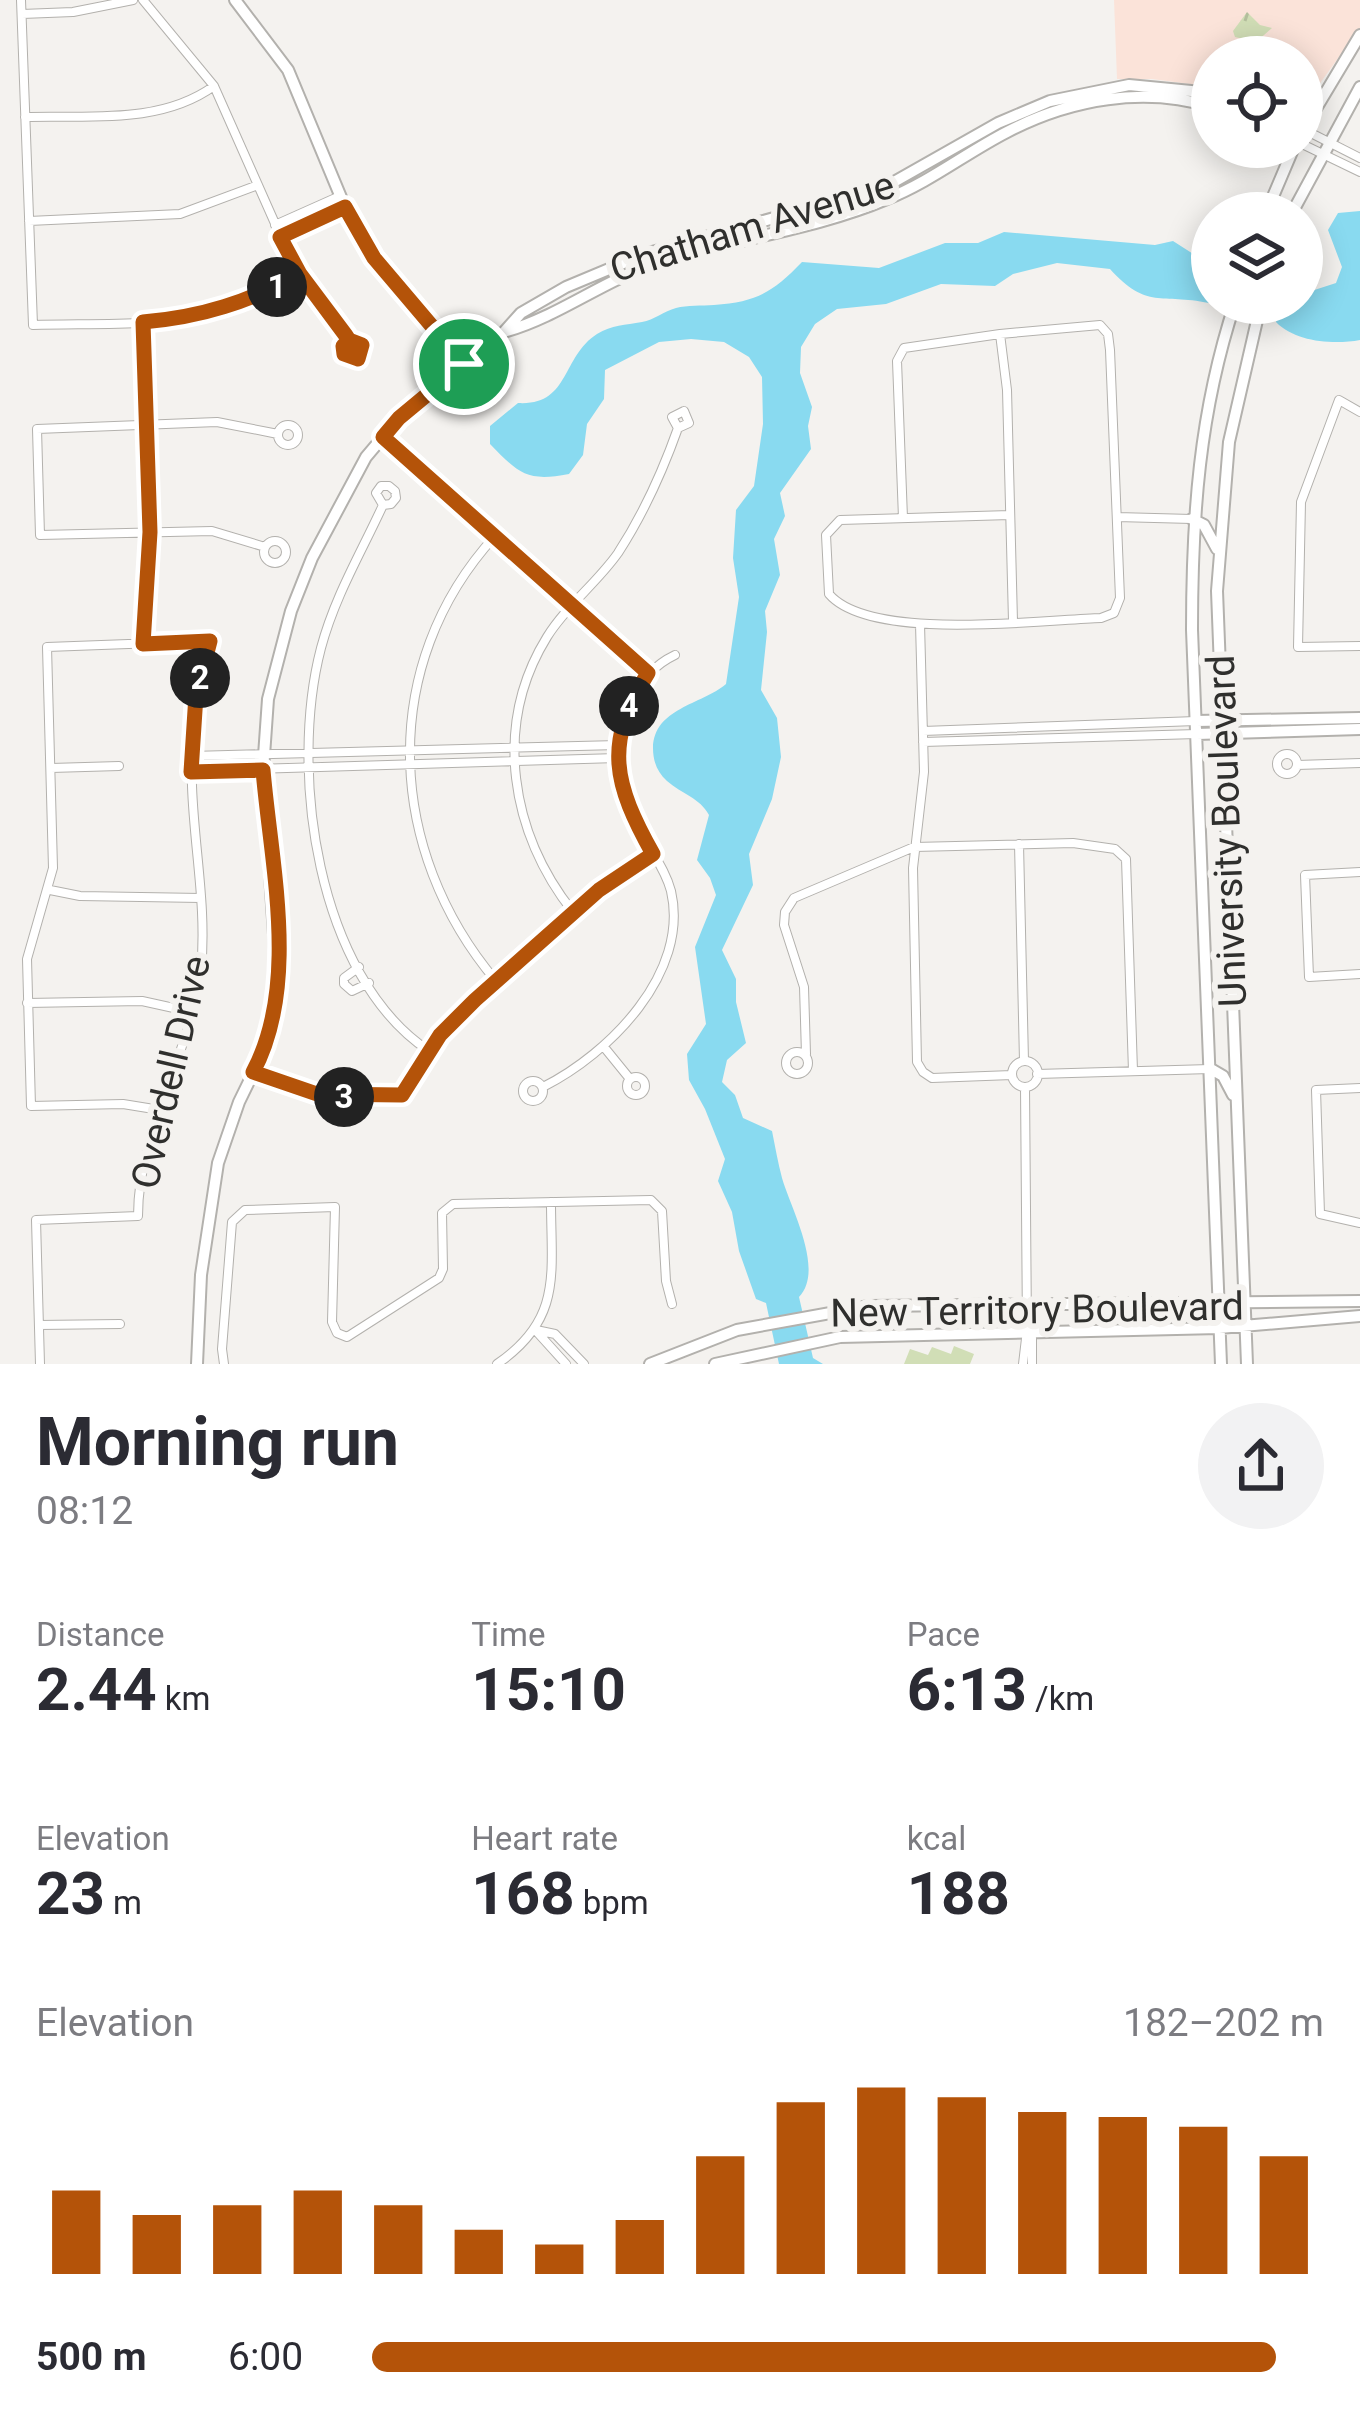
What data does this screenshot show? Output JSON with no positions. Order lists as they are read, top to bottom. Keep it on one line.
{"streets":{"main road":["Chatham Avenue","University Boulevard","New Territory Boulevard"],"street":["Overdell Drive"]},"crossings":[["University Boulevard","New Territory Boulevard"]],"page":{"pins":["1","2","4","3"],"heading":["Morning run","08:12"],"stats":[["Distance","2.44 km"],["Time","15:10"],["Pace","6:13 /km"],["Elevation","23 m"],["Heart rate","168 bpm"],["kcal","188"]],"chart":["Elevation","182–202 m"],"list":[{"name":"500 m","note":"6:00"}]}}
